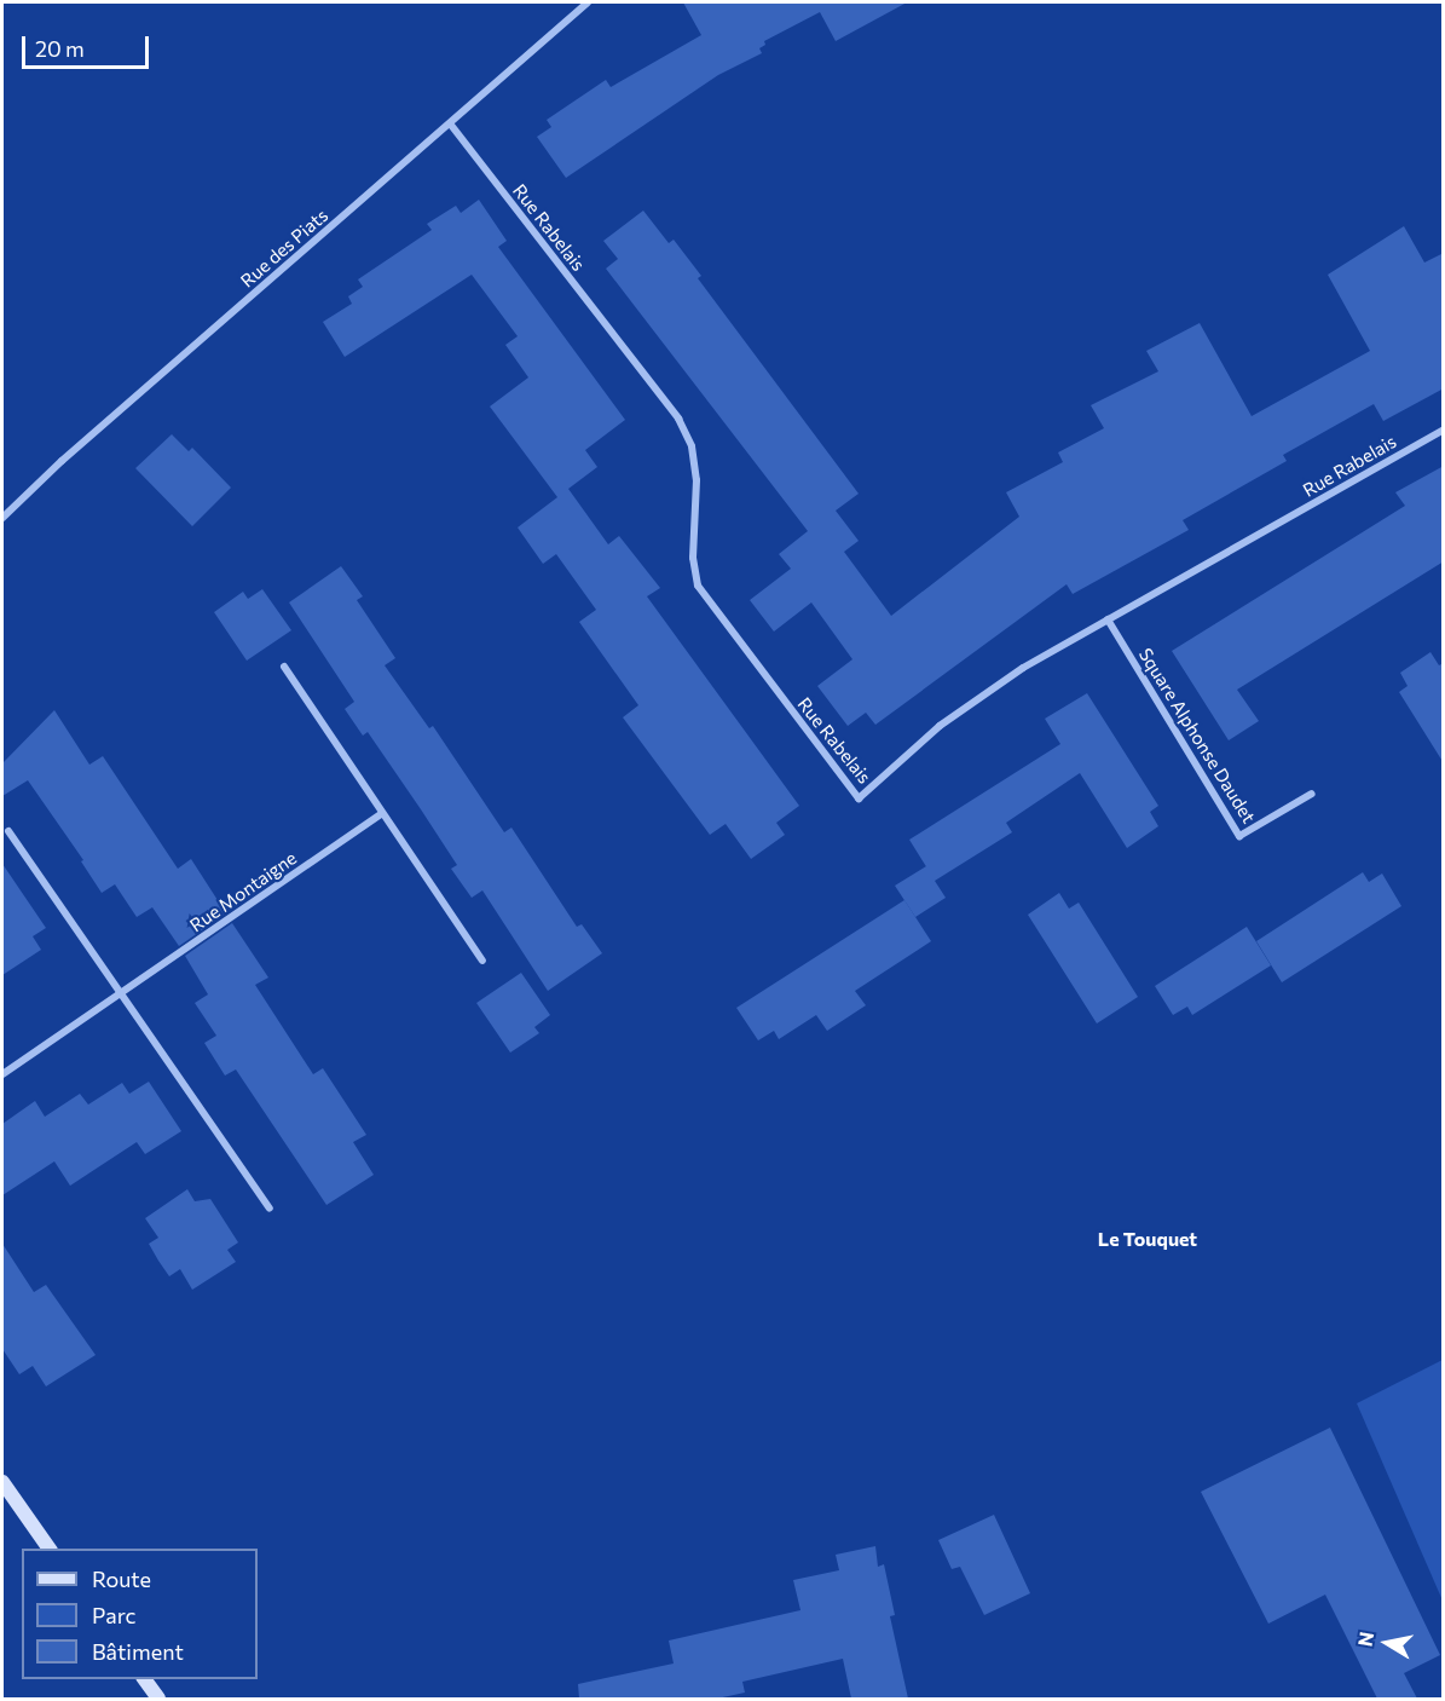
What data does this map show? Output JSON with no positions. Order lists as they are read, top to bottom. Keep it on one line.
{"streets":{"street":["Rue Rabelais","Rue des Piats","Square Alphonse Daudet","Rue Montaigne"]},"crossings":[["Rue Rabelais","Rue des Piats"],["Rue Rabelais","Square Alphonse Daudet"]],"districts":["Le Touquet"],"legend":["Route","Parc","Bâtiment"],"scale_bar":"20 m","north":"left"}
